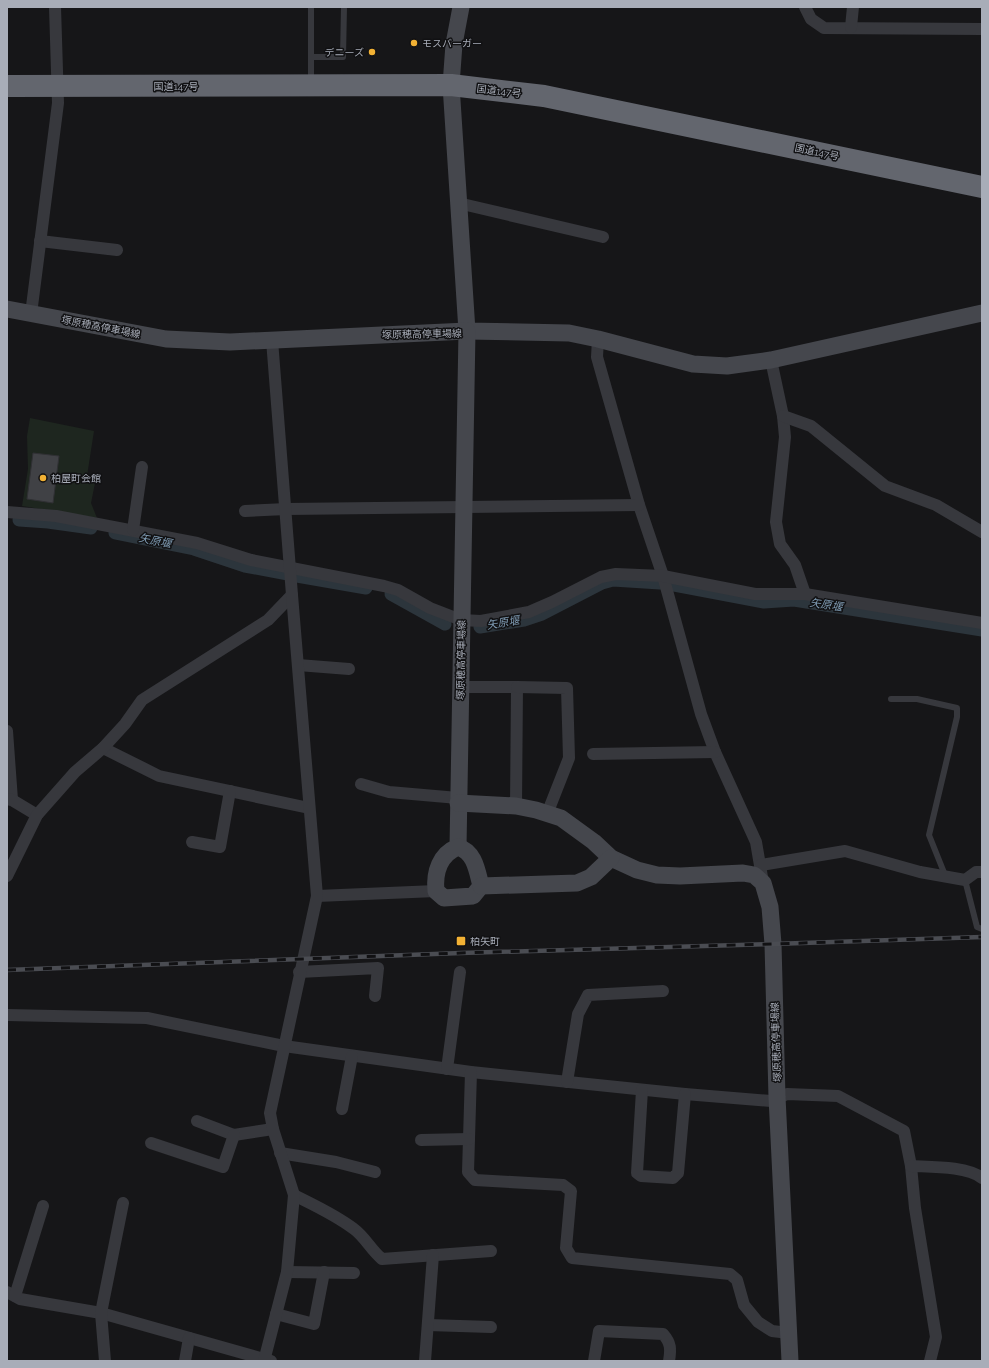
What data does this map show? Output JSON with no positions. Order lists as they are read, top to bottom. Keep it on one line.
{"streets":{"highway":["国道147号"],"main road":["塚原穂高停車場線"]},"water":["矢原堰"],"places":{"other":["モスバーガー","デニーズ","柏屋町会館"],"transit":["柏矢町"]}}
